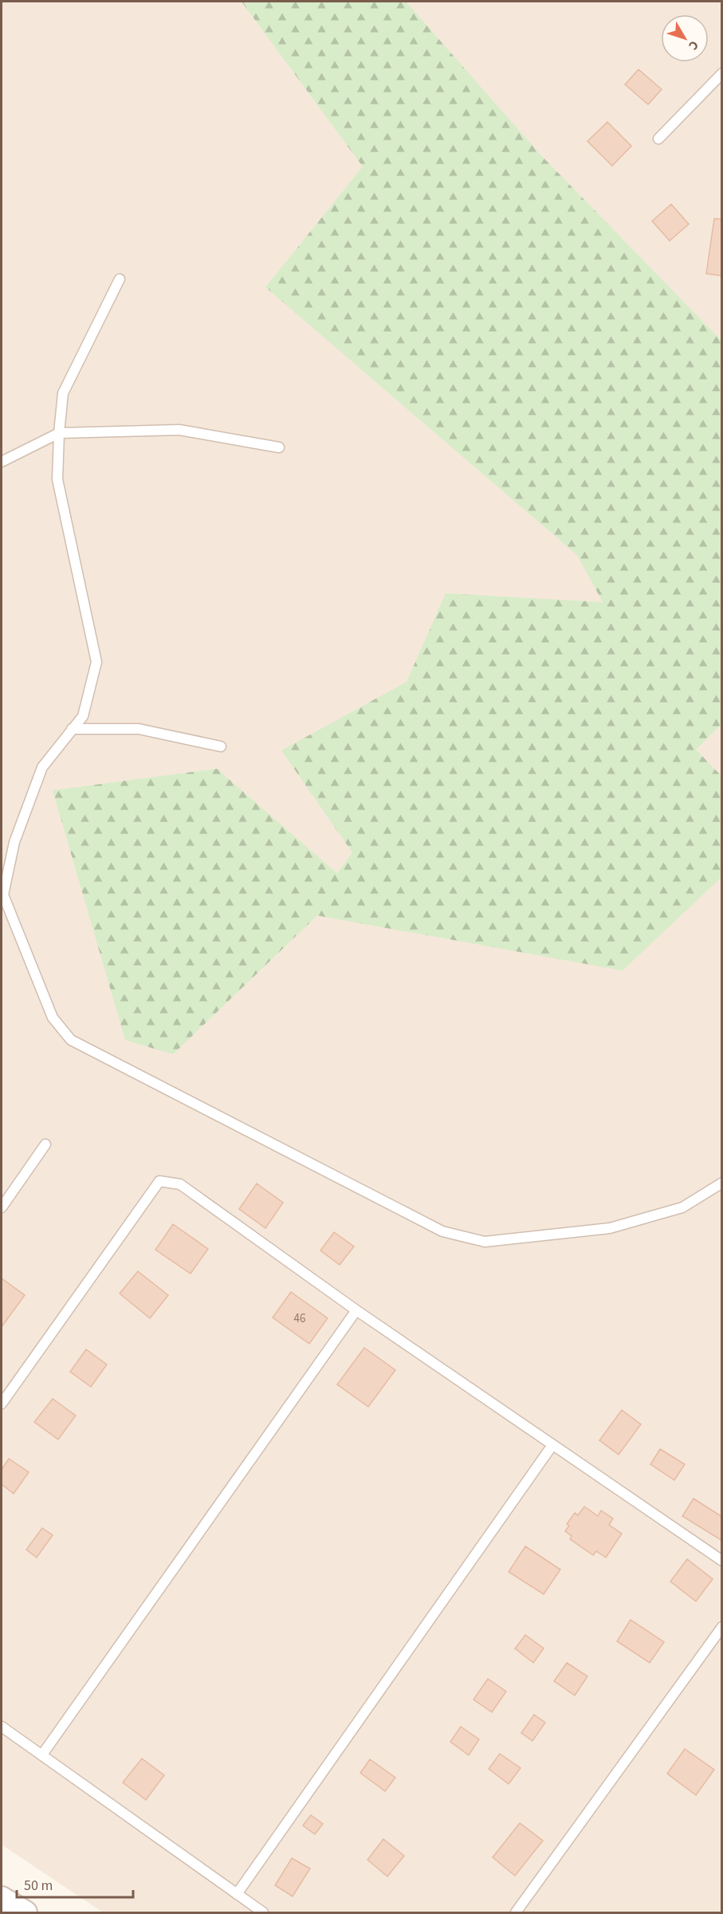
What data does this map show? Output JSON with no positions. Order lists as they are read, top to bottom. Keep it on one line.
{"house_numbers":["46"],"scale_bar":"50 m","north":"bottom right"}
